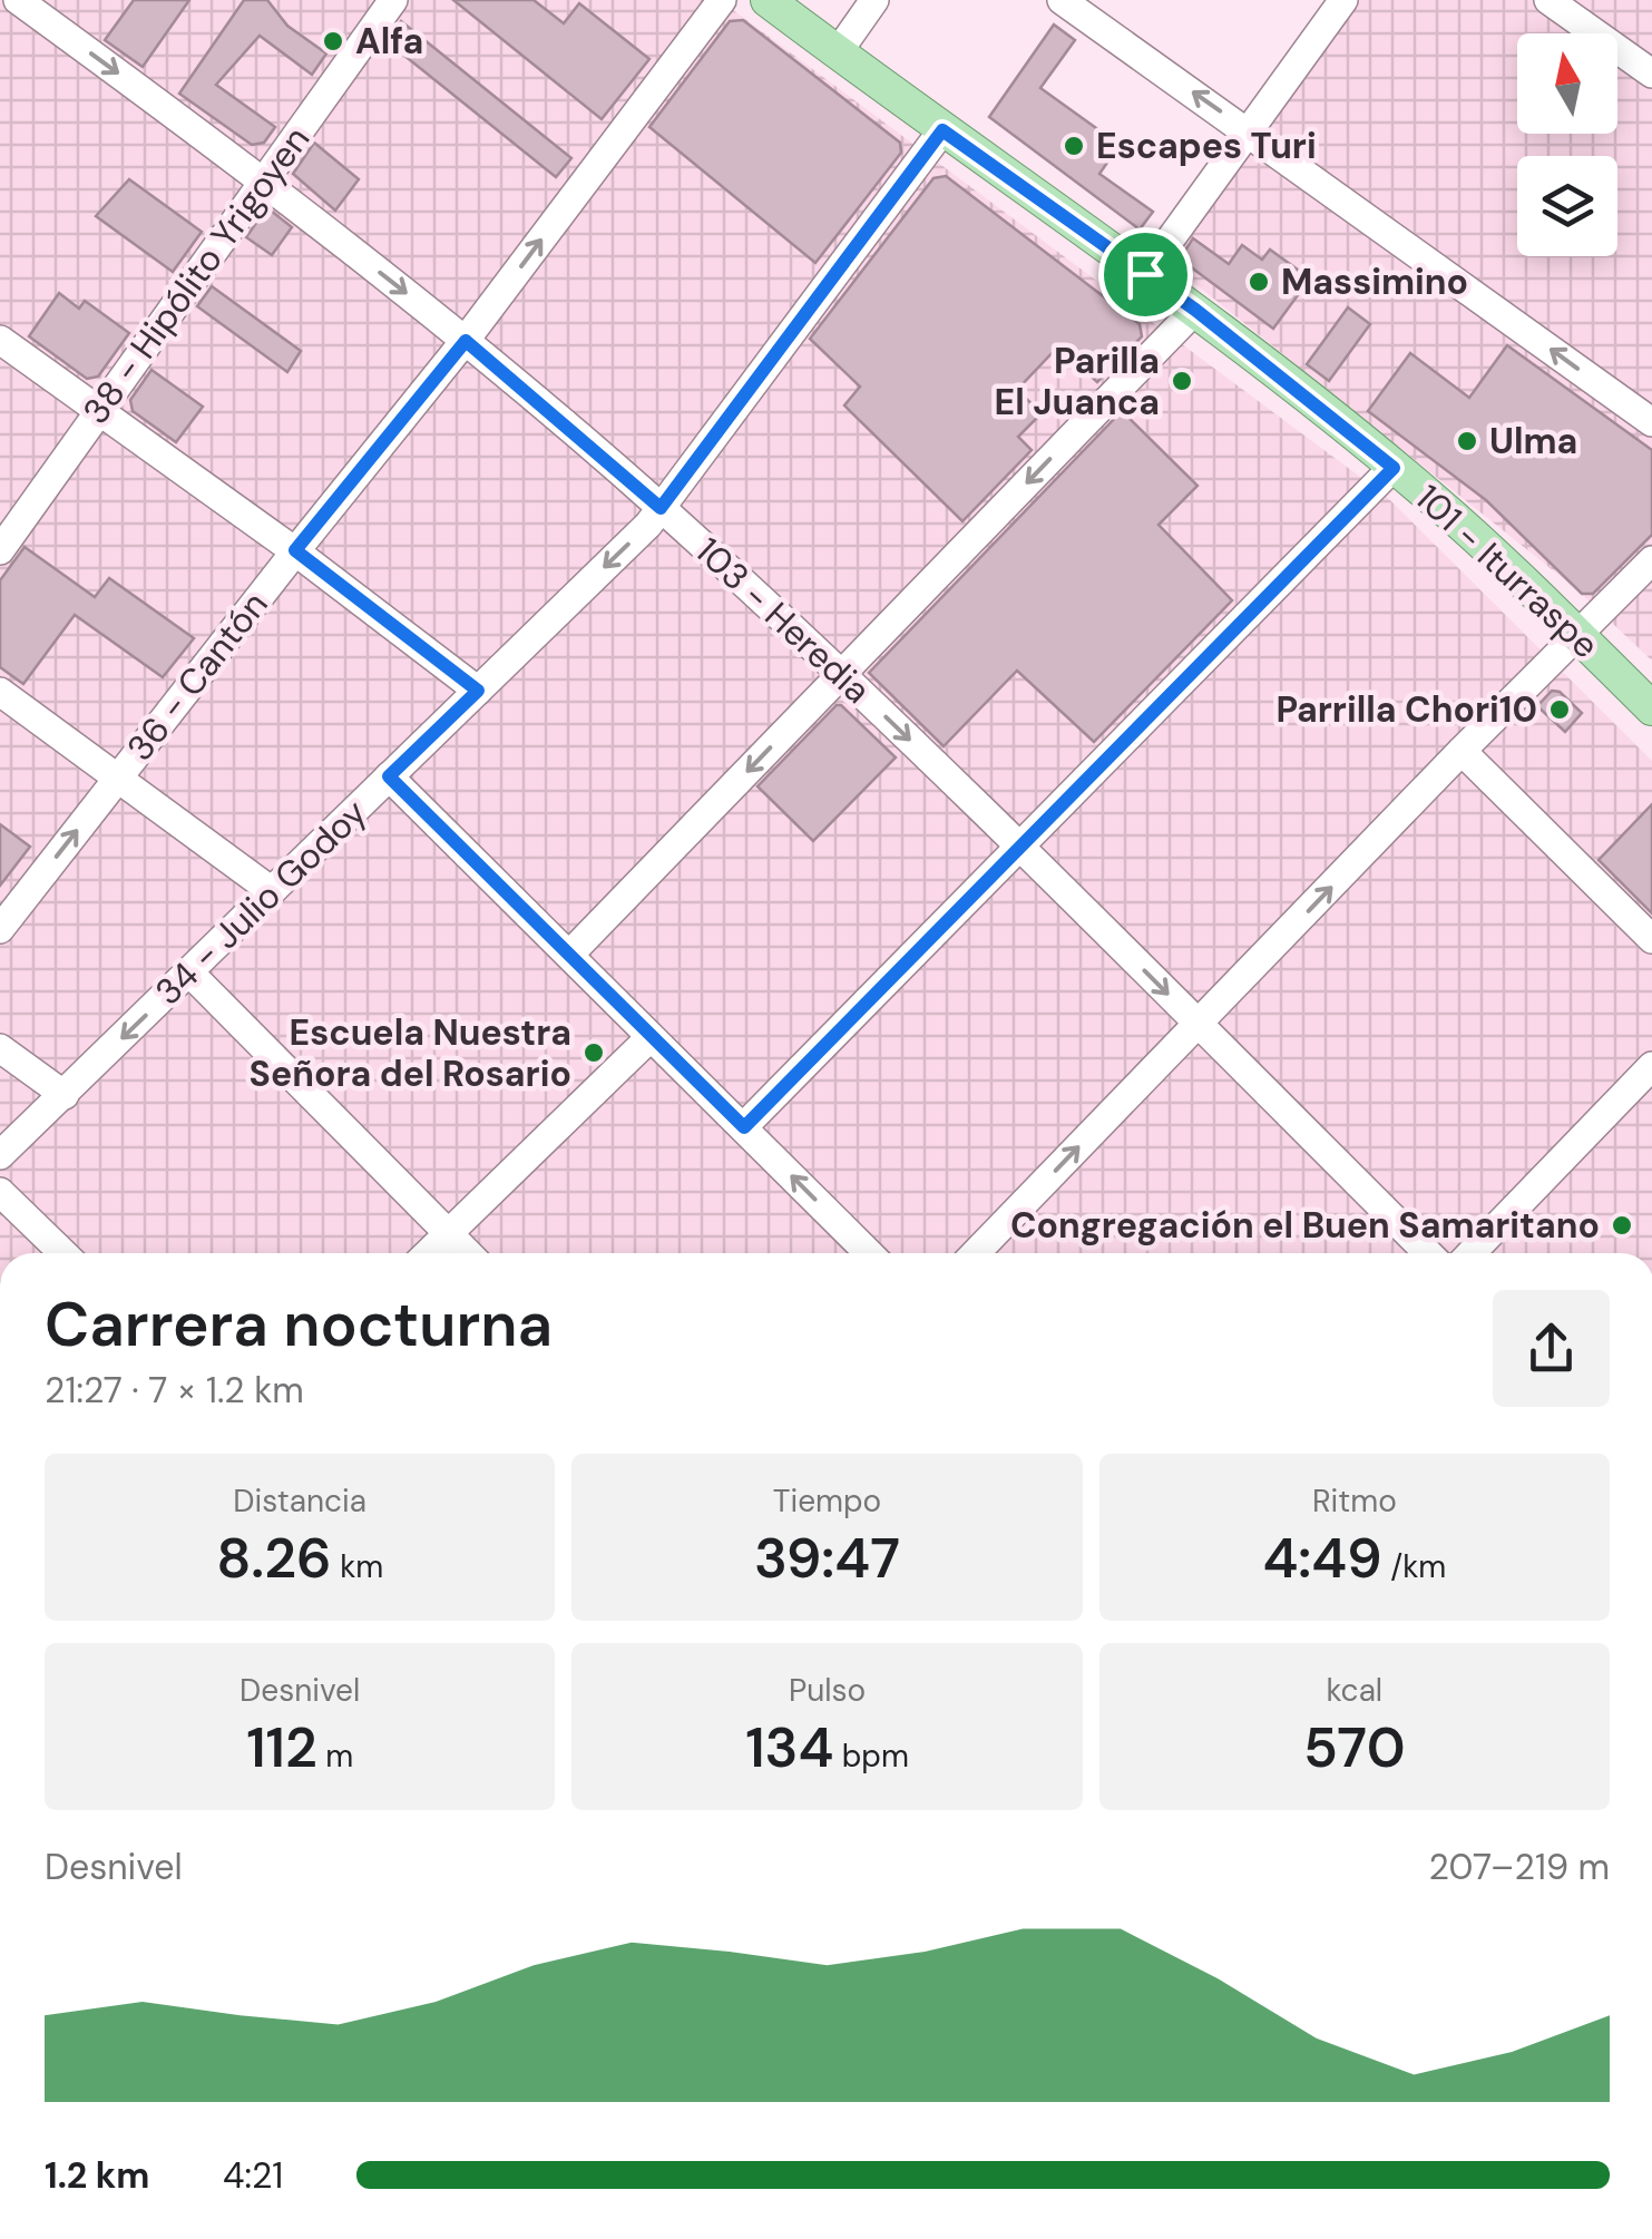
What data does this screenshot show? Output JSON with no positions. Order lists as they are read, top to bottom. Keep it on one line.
{"streets":{"main road":["101 - Iturraspe"],"street":["38 - Hipólito Yrigoyen","103 - Heredia","36 - Cantón","34 - Julio Godoy"]},"crossings":[["38 - Hipólito Yrigoyen","103 - Heredia"],["101 - Iturraspe","34 - Julio Godoy"],["103 - Heredia","36 - Cantón"],["103 - Heredia","34 - Julio Godoy"]],"one_way":["103 - Heredia","36 - Cantón"],"places":["Alfa","Escapes Turi","Massimino","Parilla El Juanca","Ulma","Parrilla Chori10","Escuela Nuestra Señora del Rosario","Congregación el Buen Samaritano"],"north":"top","page":{"heading":["Carrera nocturna","21:27 · 7 × 1.2 km"],"stats":[["Distancia","8.26 km"],["Tiempo","39:47"],["Ritmo","4:49 /km"],["Desnivel","112 m"],["Pulso","134 bpm"],["kcal","570"]],"chart":["Desnivel","207–219 m"],"list":[{"name":"1.2 km","note":"4:21"}]}}
